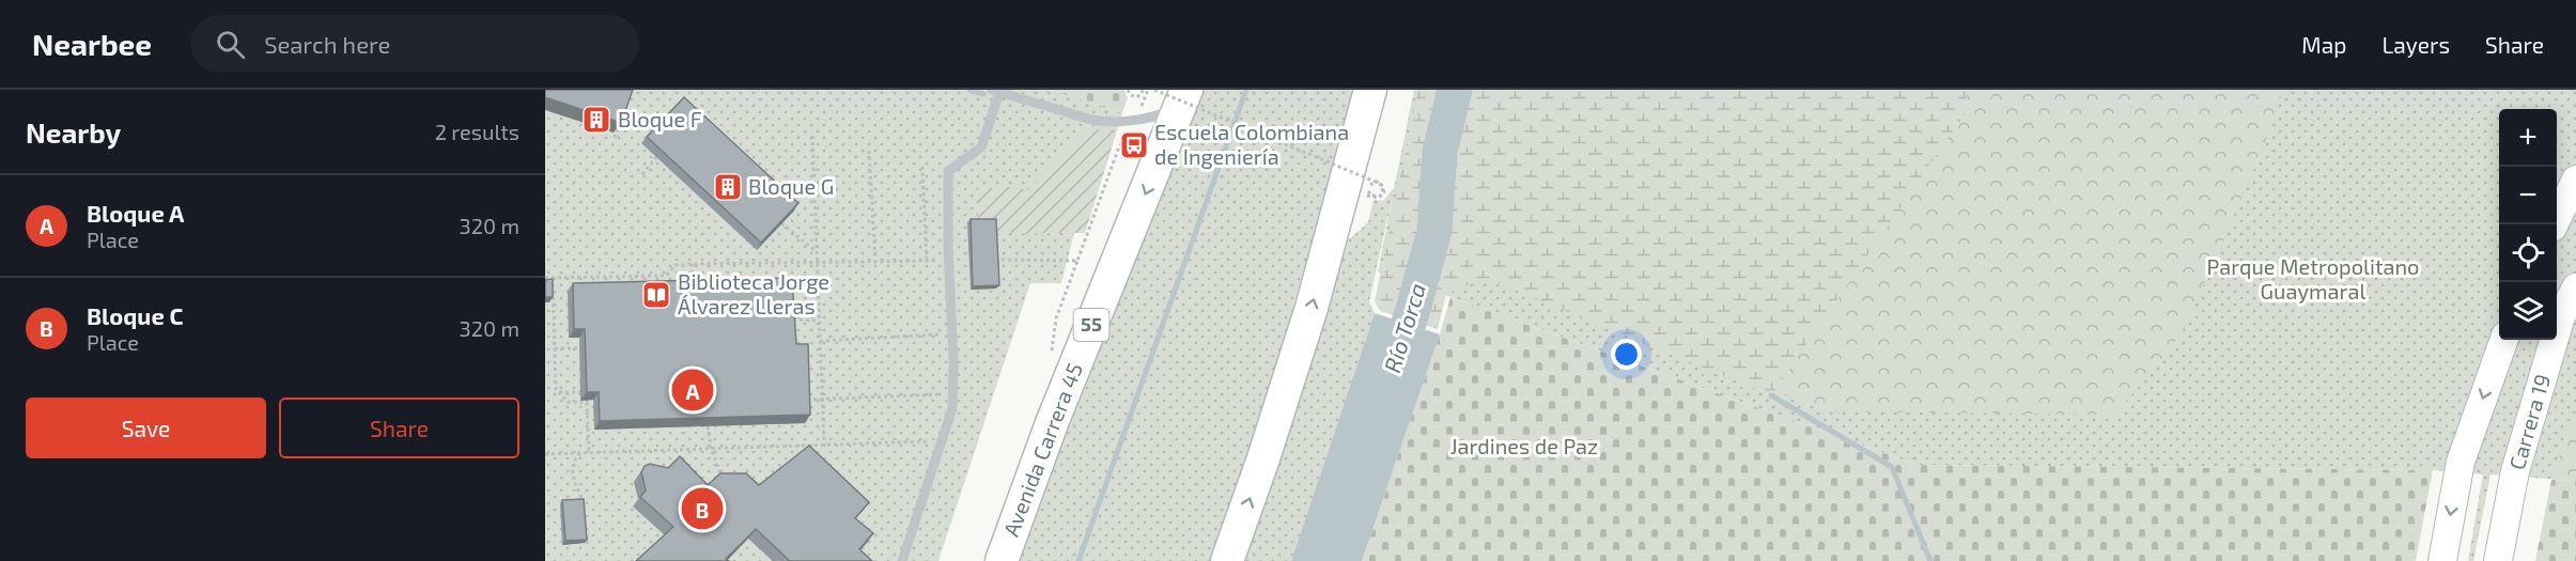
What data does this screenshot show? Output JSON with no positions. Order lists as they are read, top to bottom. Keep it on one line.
{"streets":{"highway":["55","Avenida Carrera 45"],"main road":["Carrera 19"]},"water":["Río Torca"],"parks":["Parque Metropolitano Guaymaral","Jardines de Paz"],"places":{"building":["Bloque F","Bloque G"],"bus stop":["Escuela Colombiana de Ingeniería"],"library":["Biblioteca Jorge Álvarez Lleras"]},"page":{"header":"Nearbee","search":"Search here","nav":["Map","Layers","Share"],"heading":["Nearby","2 results"],"map_buttons":["+","−"],"list":[{"mark":"A","name":"Bloque A","note":"Place","value":"320 m"},{"mark":"B","name":"Bloque C","note":"Place","value":"320 m"}],"pins":["A","B"],"buttons":["Save","Share"]}}
